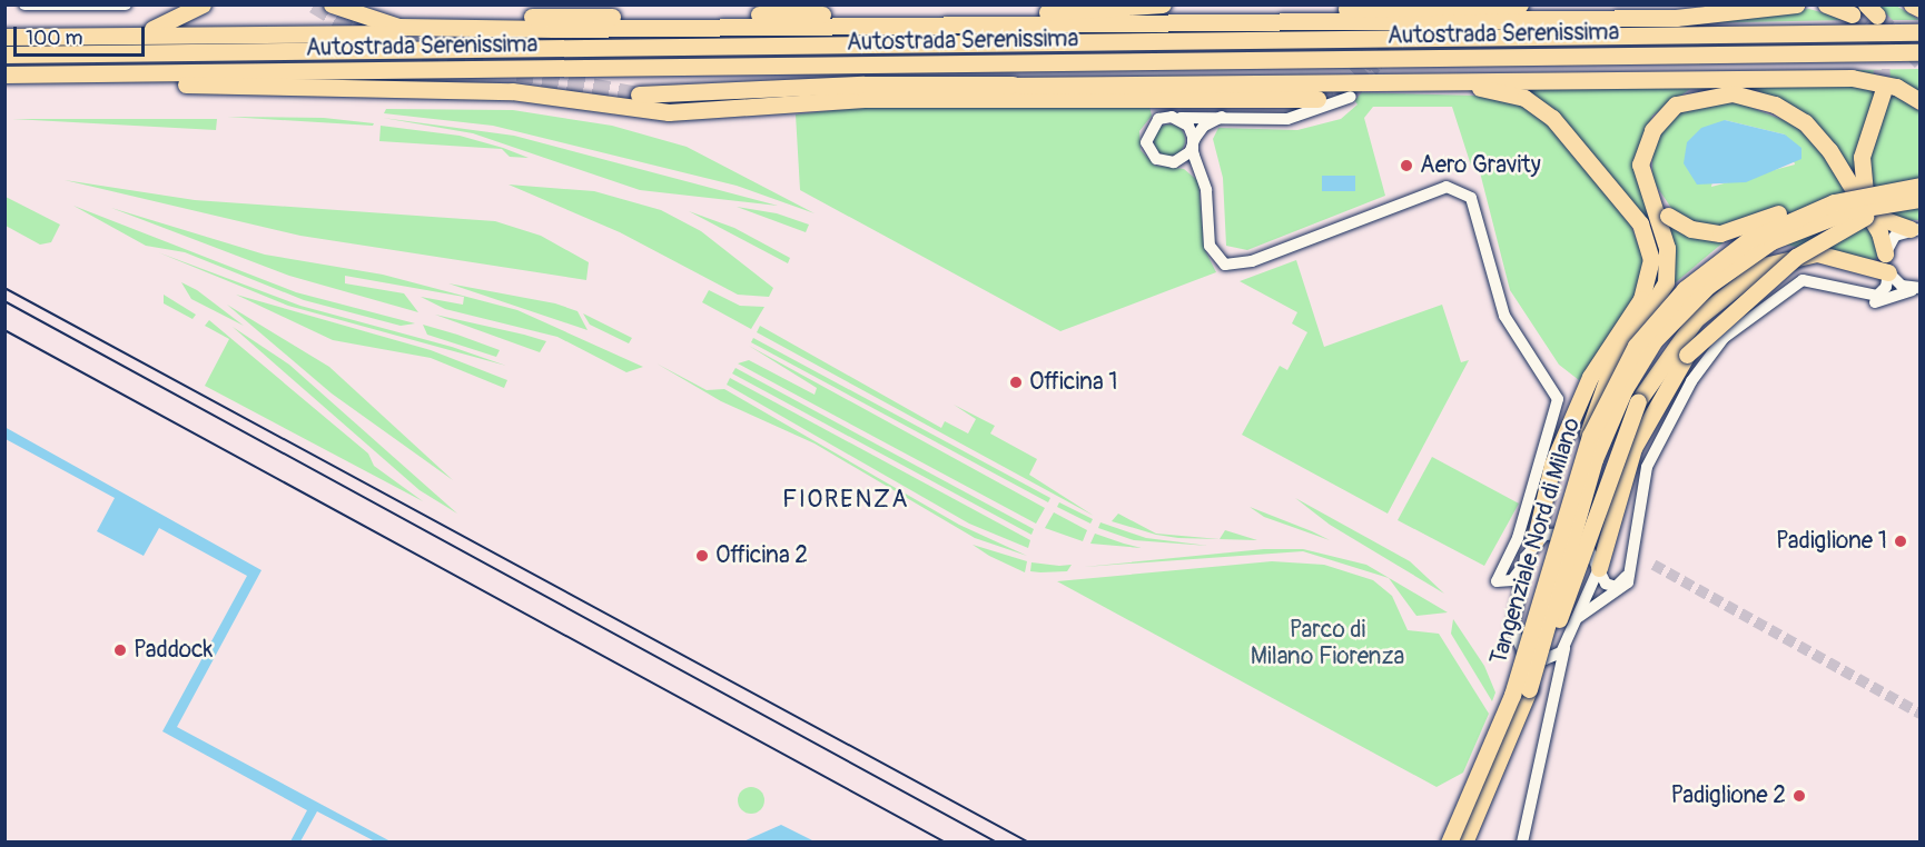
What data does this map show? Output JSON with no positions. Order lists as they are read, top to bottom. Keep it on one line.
{"streets":{"highway":["Autostrada Serenissima","Tangenziale Nord di Milano"]},"districts":["FIORENZA"],"parks":["Parco di Milano Fiorenza"],"places":["Aero Gravity","Officina 1","Padiglione 1","Officina 2","Paddock","Padiglione 2"],"scale_bar":"100 m"}
